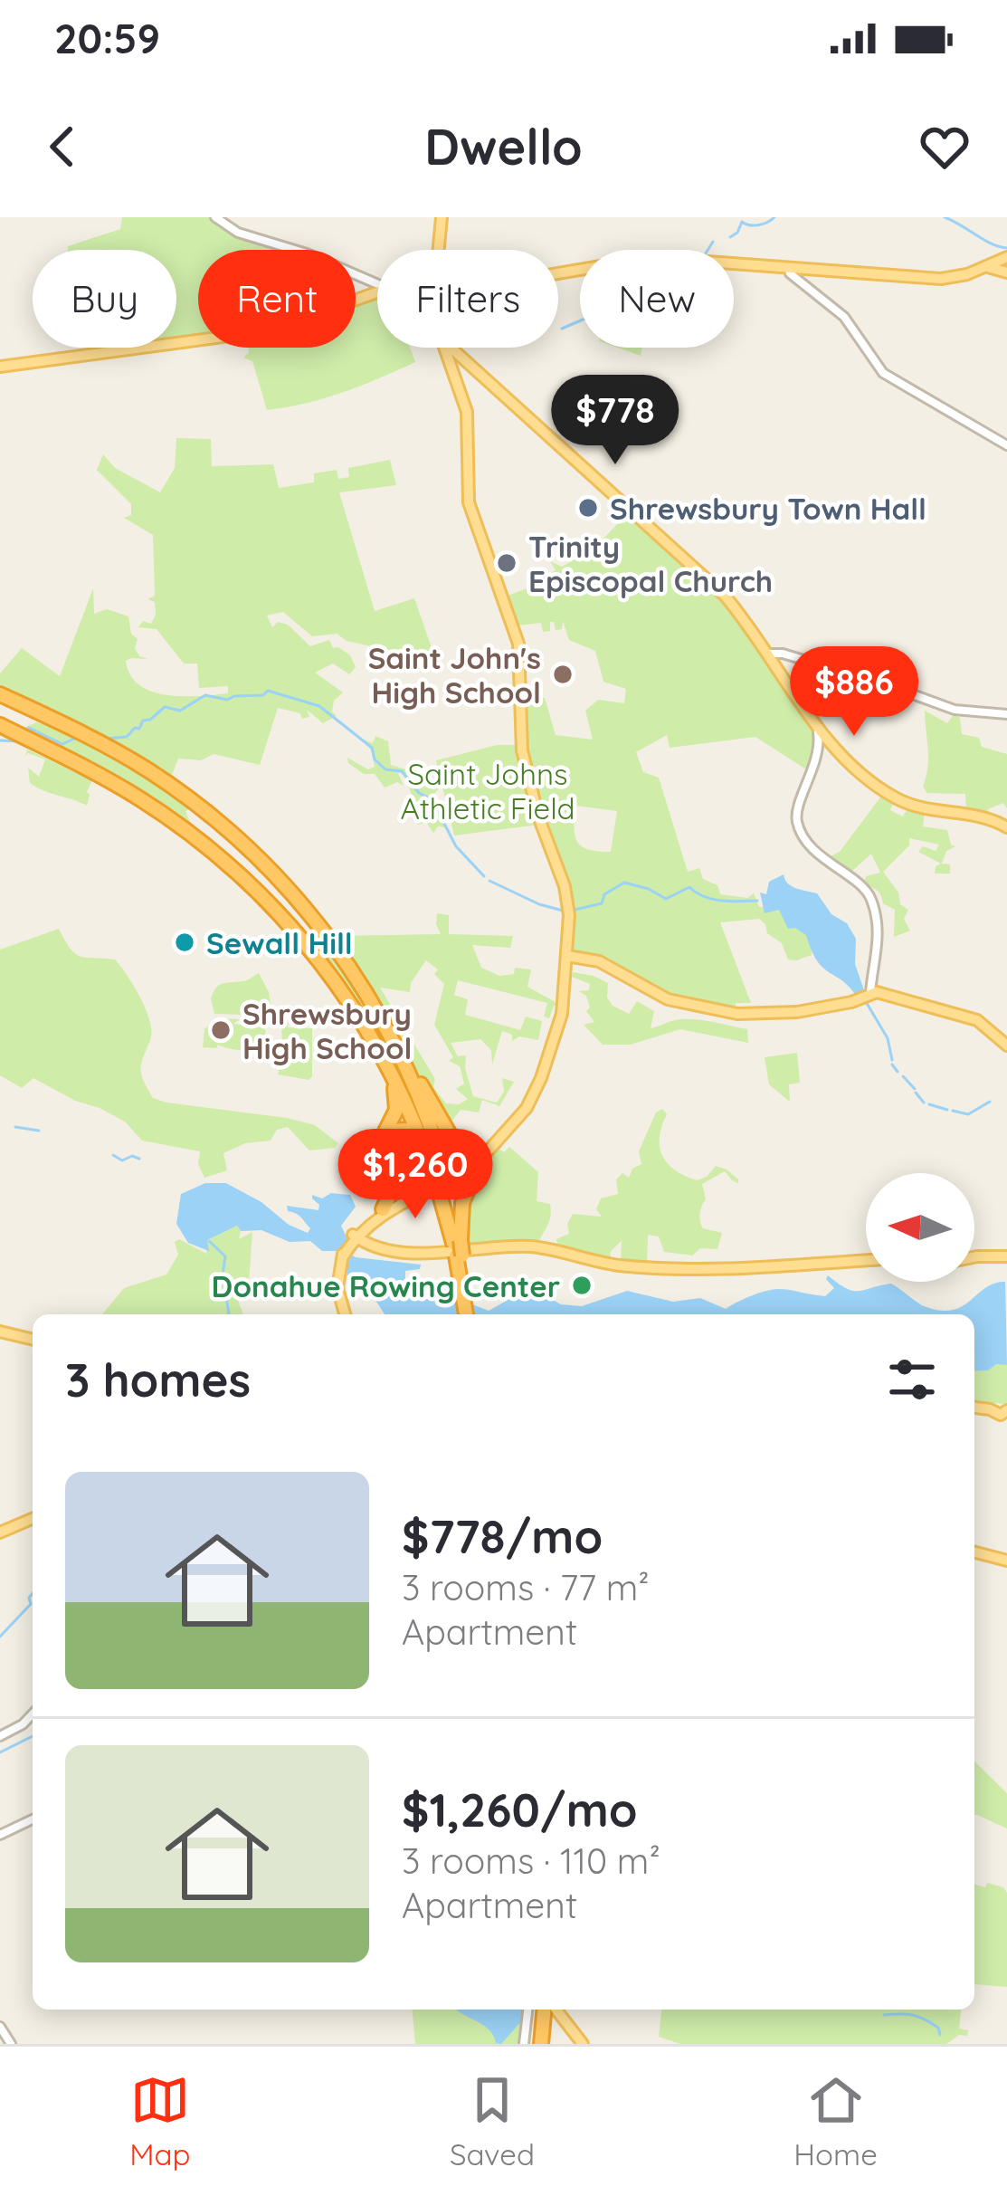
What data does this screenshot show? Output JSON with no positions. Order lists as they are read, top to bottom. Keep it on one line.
{"parks":["Saint Johns Athletic Field"],"places":["Shrewsbury Town Hall","Trinity Episcopal Church","Saint John's High School","Sewall Hill","Shrewsbury High School","Donahue Rowing Center"],"north":"left","page":{"status":"20:59","header":"Dwello","chip":["Buy","Rent","Filters","New"],"price":["$778","$886","$1,260"],"heading":"3 homes","list":[{"name":"$778/mo","note":"3 rooms · 77 m² · Apartment"},{"name":"$1,260/mo","note":"3 rooms · 110 m² · Apartment"}],"tabs":["Map","Saved","Home"]}}
